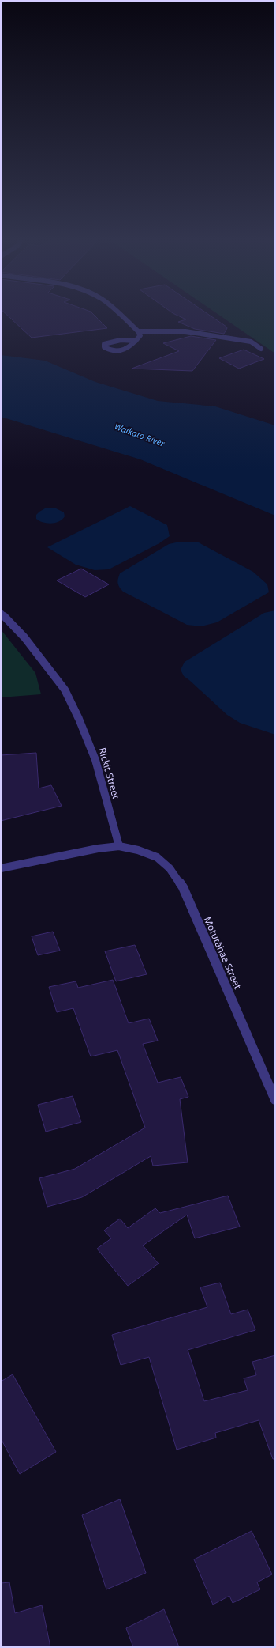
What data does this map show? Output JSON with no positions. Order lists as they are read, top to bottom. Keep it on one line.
{"streets":{"street":["Rickit Street","Motutāhae Street"]},"crossings":[["Rickit Street","Motutāhae Street"]],"water":["Waikato River"]}
